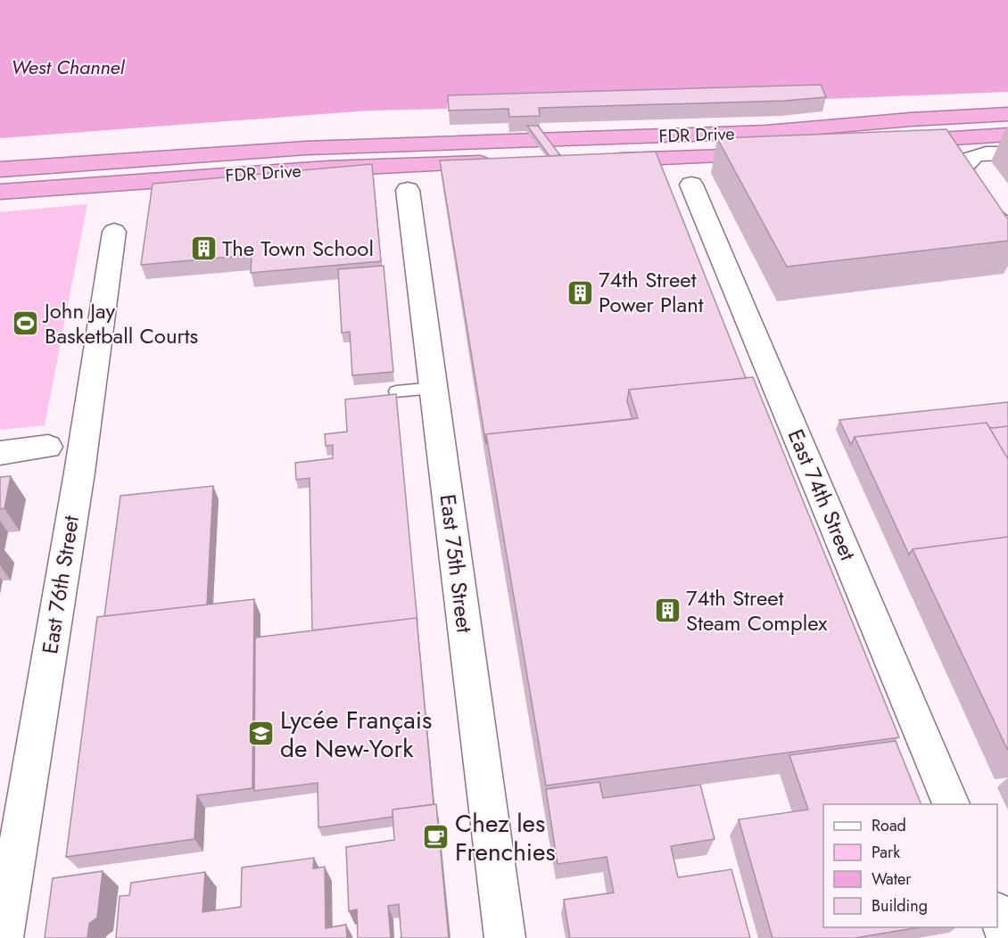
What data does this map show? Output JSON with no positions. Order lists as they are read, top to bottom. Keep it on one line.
{"streets":{"highway":["FDR Drive"],"street":["East 74th Street","East 75th Street","East 76th Street"]},"water":["West Channel"],"places":{"building":["The Town School","74th Street Power Plant","74th Street Steam Complex"],"sports":["John Jay Basketball Courts"],"school or university":["Lycée Français de New-York"],"cafe":["Chez les Frenchies"]},"legend":["Road","Park","Water","Building"]}
